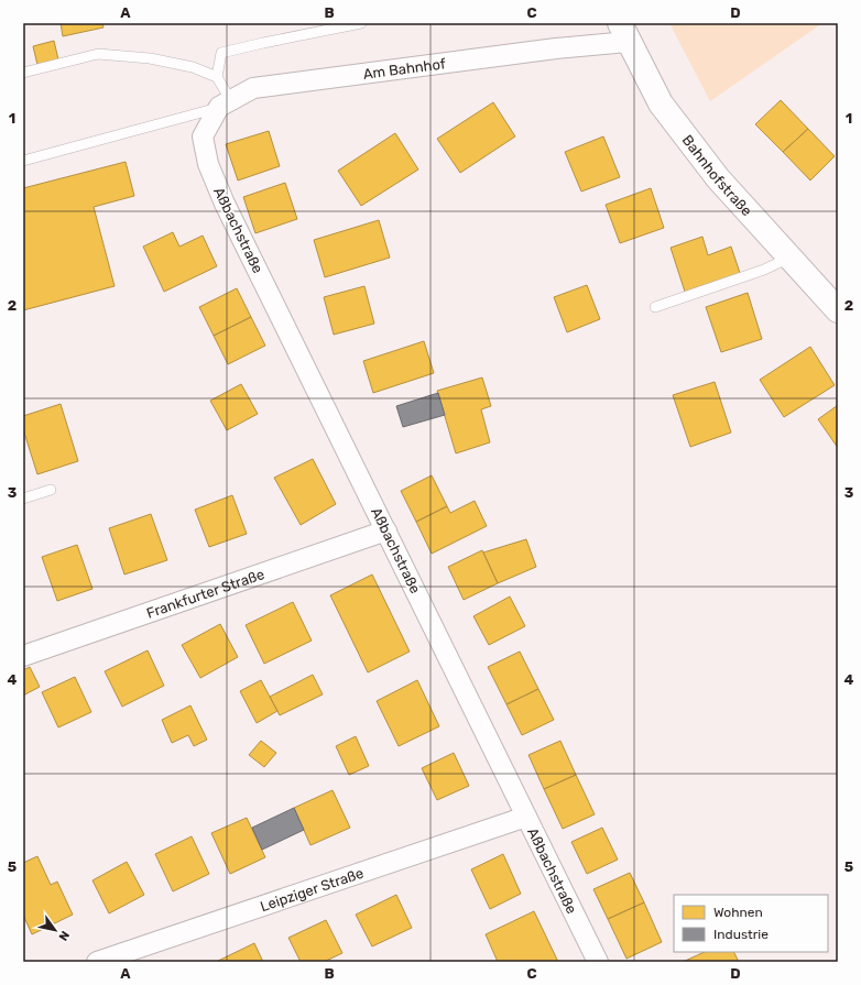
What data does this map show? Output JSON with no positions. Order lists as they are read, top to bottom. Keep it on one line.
{"streets":{"main road":["Bahnhofstraße"],"street":["Am Bahnhof","Aßbachstraße","Frankfurter Straße","Leipziger Straße"]},"crossings":[["Am Bahnhof","Bahnhofstraße"],["Am Bahnhof","Aßbachstraße"],["Aßbachstraße","Frankfurter Straße"],["Aßbachstraße","Leipziger Straße"]],"legend":["Wohnen","Industrie"],"north":"bottom right","grid":{"columns":["A","B","C","D"],"rows":["1","2","3","4","5"]}}
